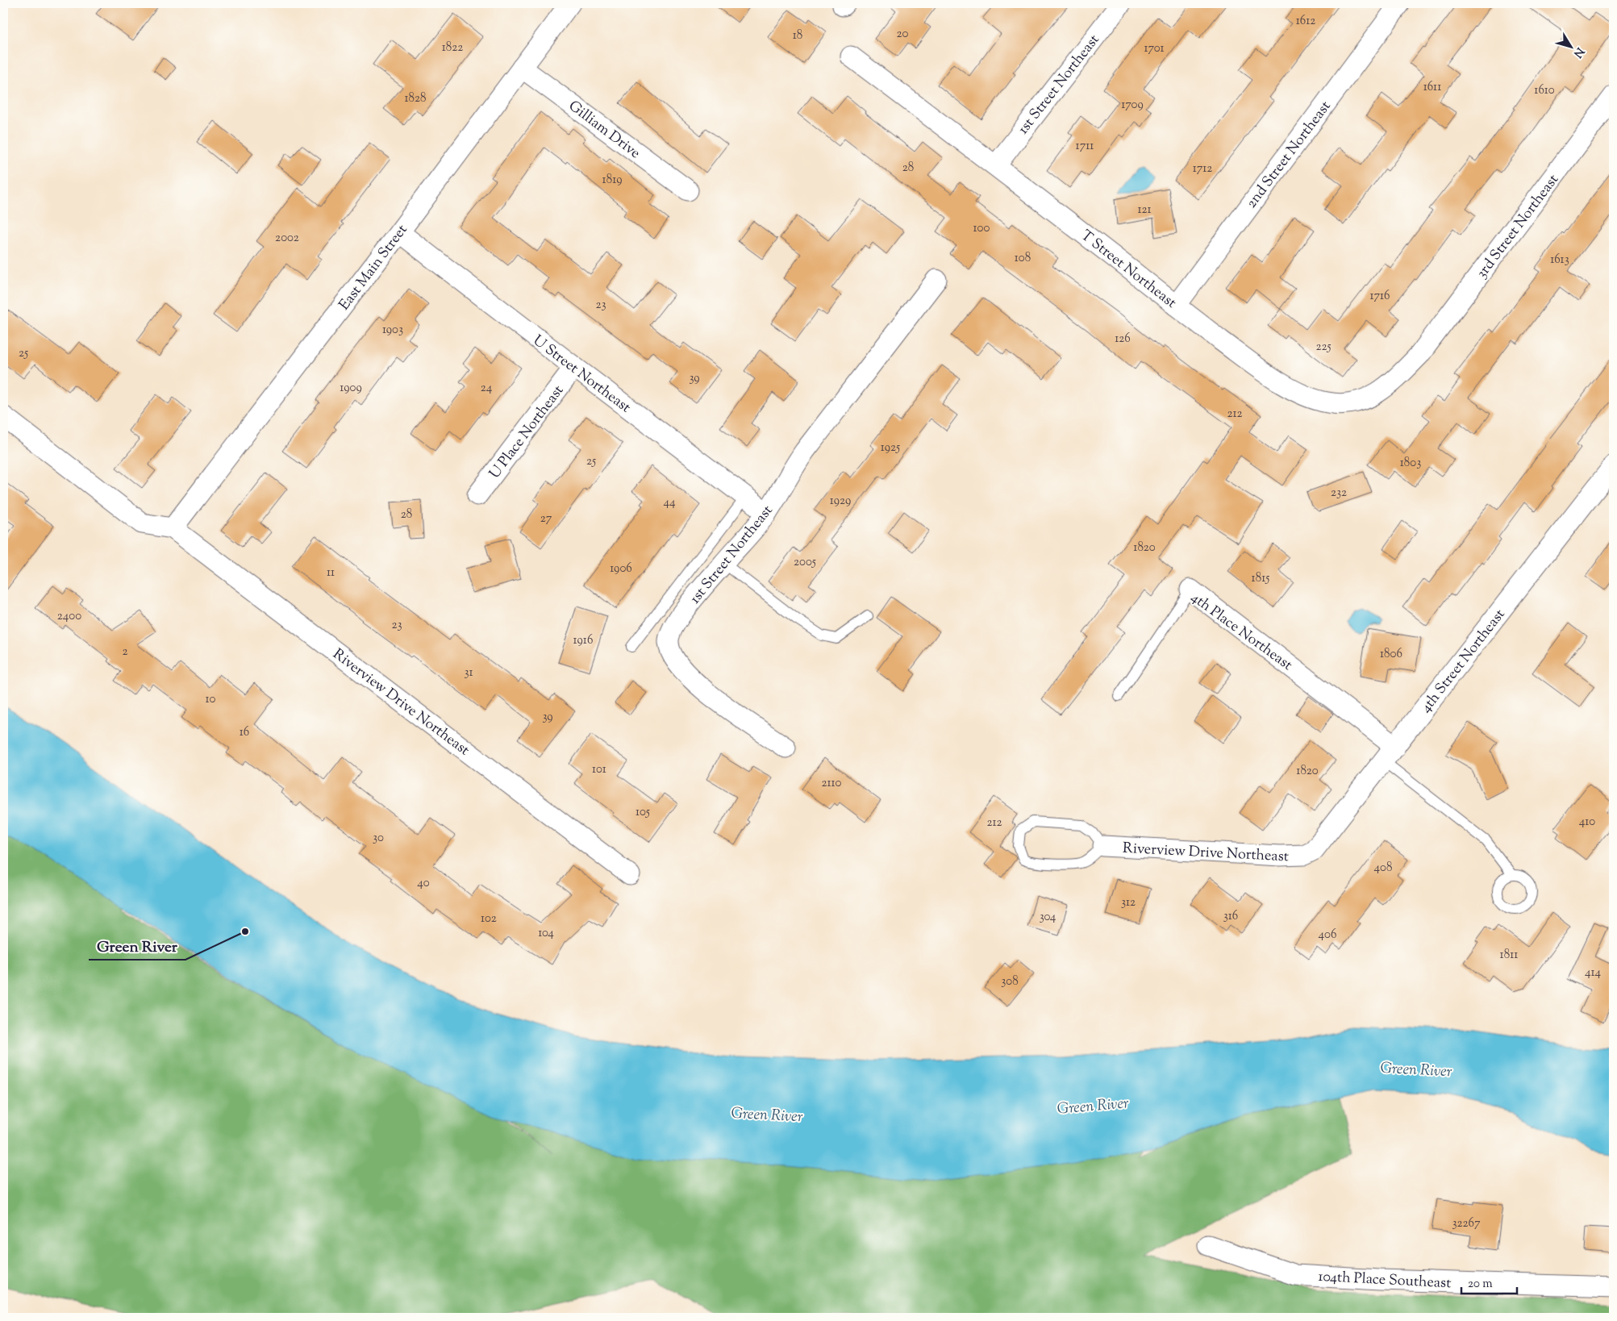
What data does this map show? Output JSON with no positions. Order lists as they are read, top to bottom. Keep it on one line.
{"streets":{"street":["1st Street Northeast","Gilliam Drive","2nd Street Northeast","3rd Street Northeast","East Main Street","T Street Northeast","U Street Northeast","U Place Northeast","4th Place Northeast","4th Street Northeast","Riverview Drive Northeast","104th Place Southeast"]},"crossings":[["1st Street Northeast","T Street Northeast"],["1st Street Northeast","U Street Northeast"],["Gilliam Drive","East Main Street"],["2nd Street Northeast","T Street Northeast"],["3rd Street Northeast","T Street Northeast"],["East Main Street","U Street Northeast"],["East Main Street","Riverview Drive Northeast"],["U Street Northeast","U Place Northeast"],["4th Place Northeast","4th Street Northeast"],["4th Street Northeast","Riverview Drive Northeast"]],"water":["Green River"],"places":["Green River"],"house_numbers":["1612","20","18","1822","1701","1611","1610","1828","1709","1711","28","1712","1819","121","100","2002","108","1613","1716","23","1903","126","225","25","39","1909","24","212","1925","25","1803","232","1929","44","28","27","1820","2005","1906","11","1815","2400","23","1916","2","1806","31","10","39","16","101","1820","2110","105","410","212","30","408","40","312","316","304","102","104","406","1811","414","308","32267"],"scale_bar":"20 m","north":"bottom right"}
